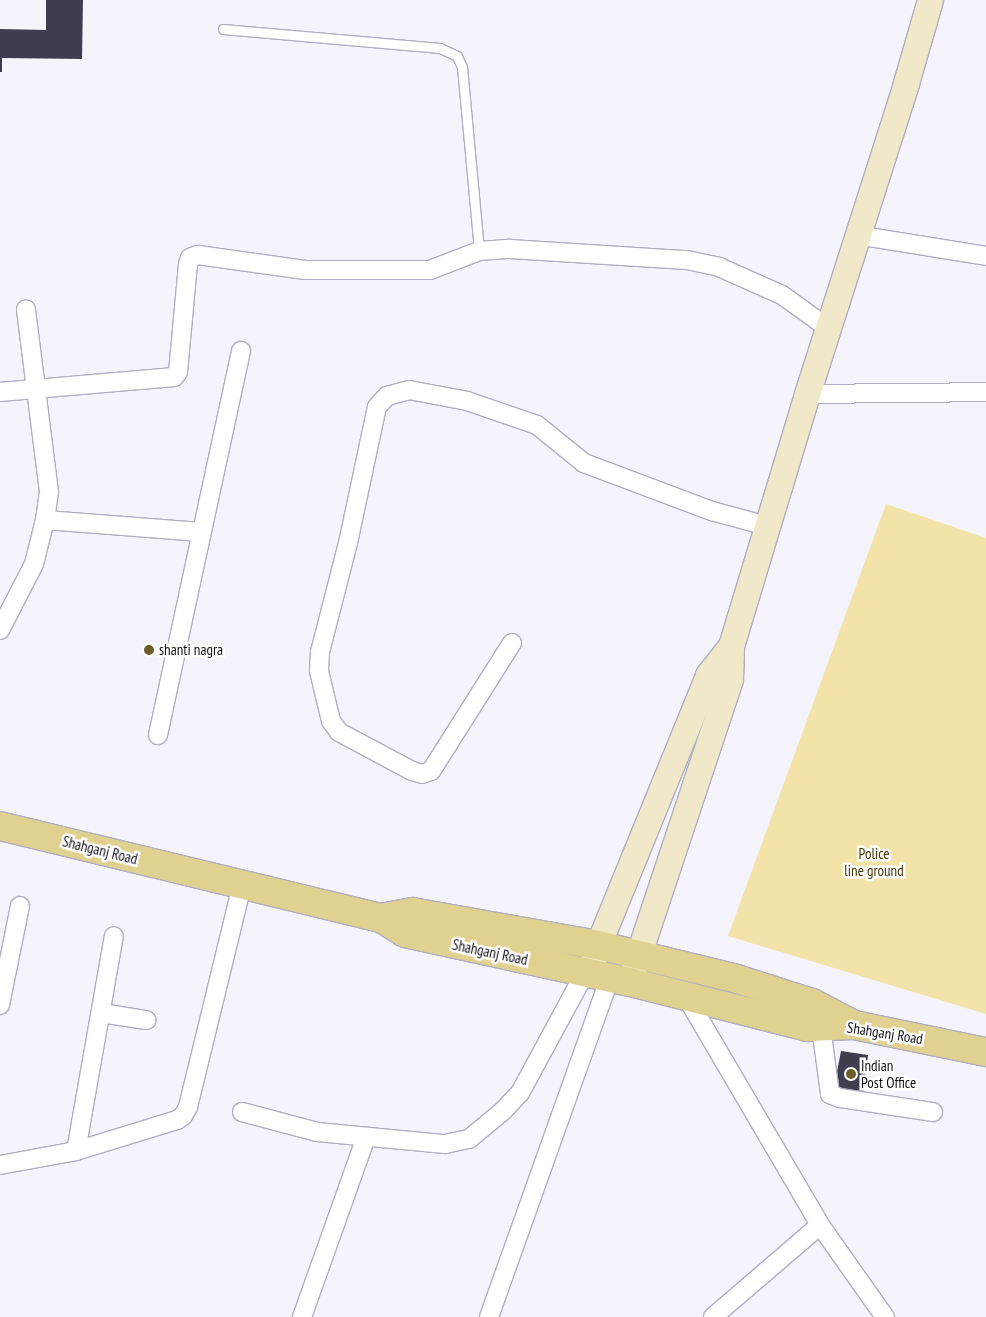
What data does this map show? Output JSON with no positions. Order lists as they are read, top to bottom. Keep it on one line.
{"streets":{"main road":["Shahganj Road"]},"parks":["Police line ground"],"places":["shanti nagra","Indian Post Office"]}
